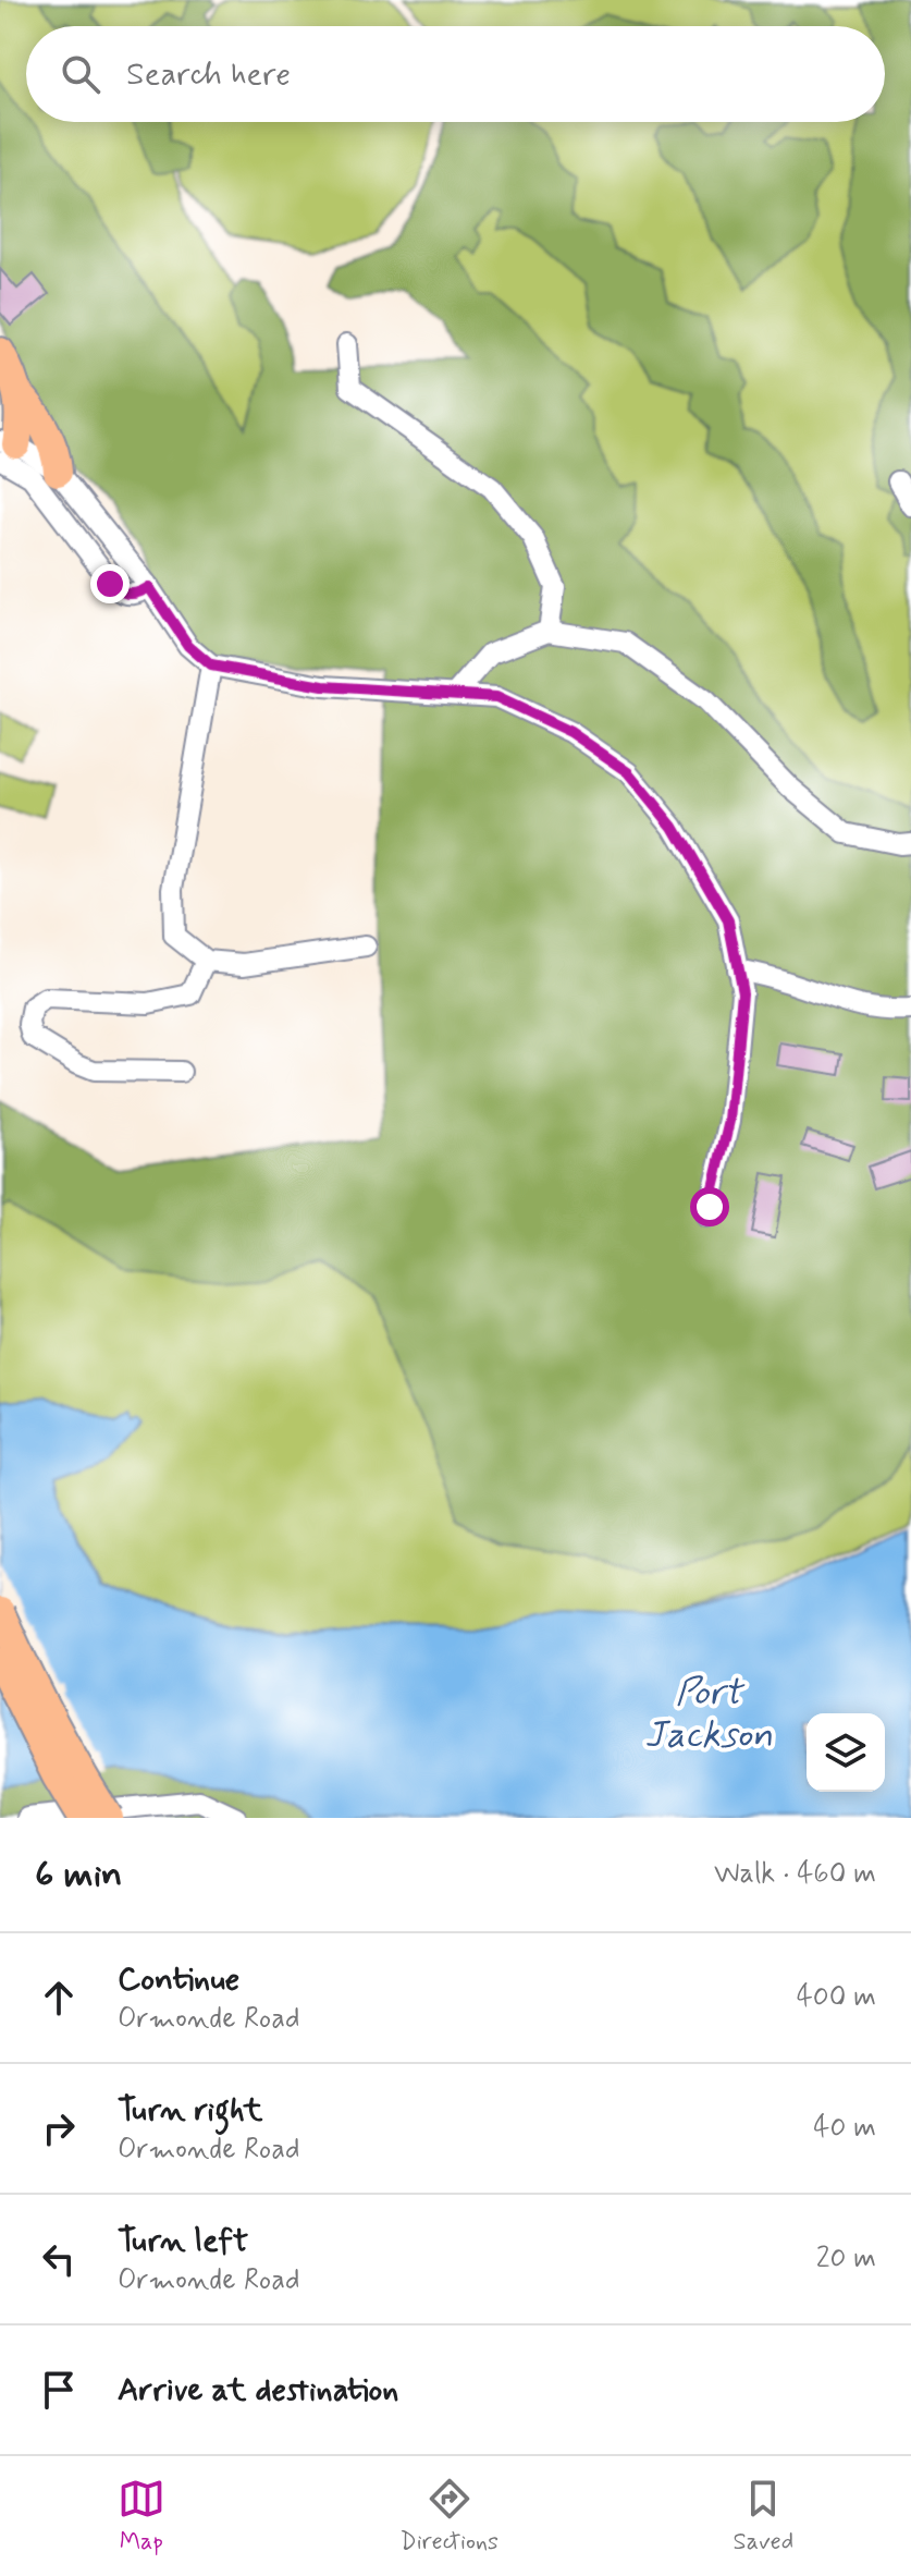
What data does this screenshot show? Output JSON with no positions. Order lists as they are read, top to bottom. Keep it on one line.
{"water":["Port Jackson"],"page":{"search":"Search here","heading":["6 min","Walk · 460 m"],"list":[["Continue","Ormonde Road","400 m"],["Turn right","Ormonde Road","40 m"],["Turn left","Ormonde Road","20 m"],"Arrive at destination"],"nav":["Map","Directions","Saved"]}}
